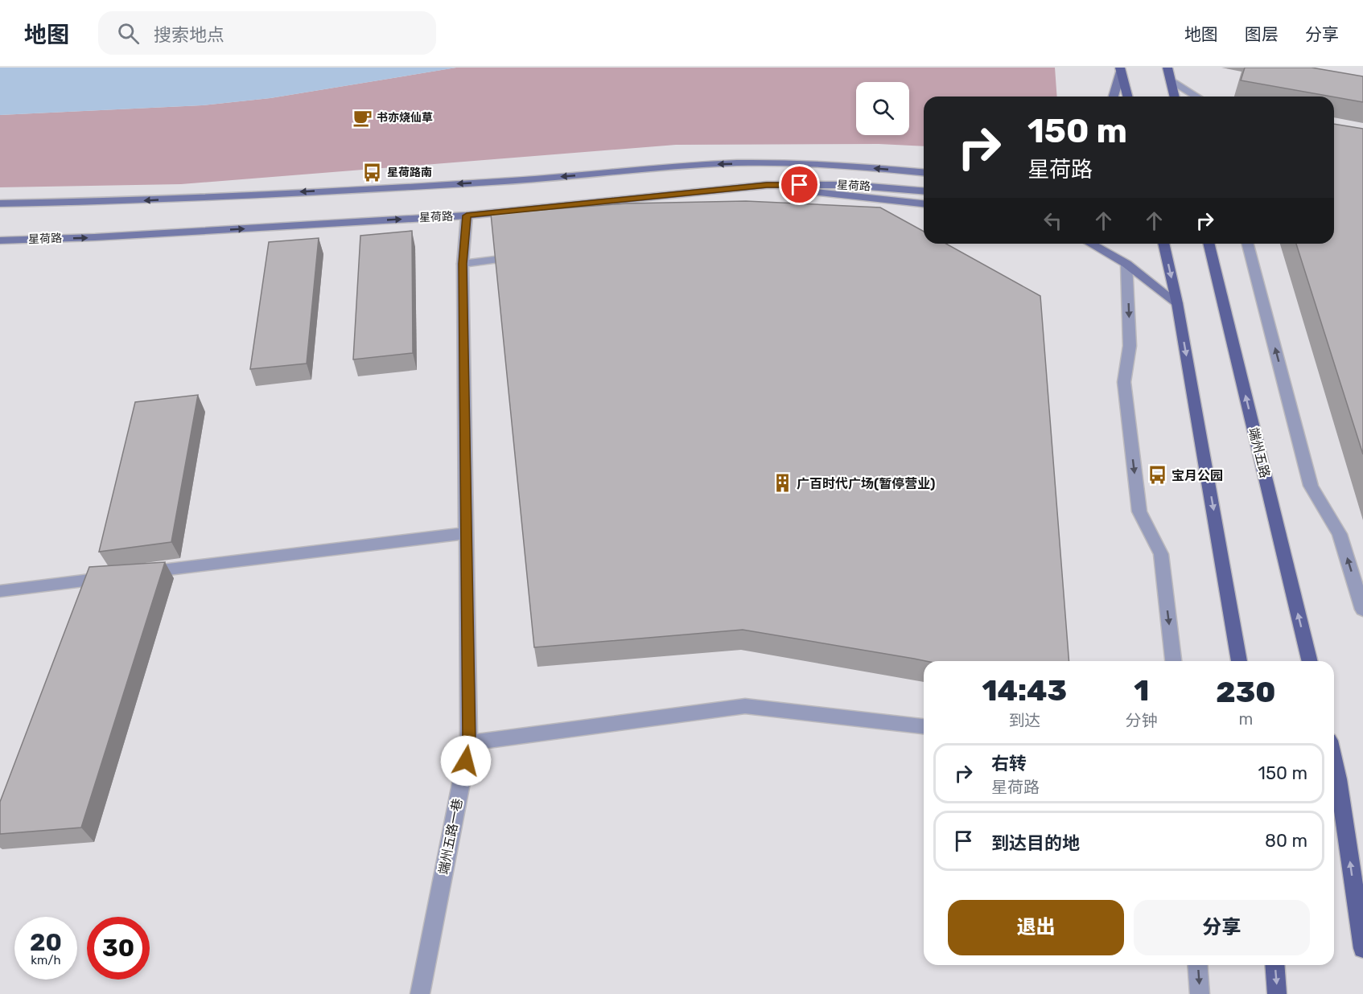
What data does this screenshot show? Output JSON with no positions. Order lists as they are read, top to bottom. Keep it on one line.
{"streets":{"main road":["端州五路"],"street":["星荷路","端州五路一巷"]},"crossings":[["星荷路","端州五路一巷"]],"places":{"cafe":["书亦烧仙草"],"bus stop":["星荷路南","宝月公园"],"building":["广百时代广场(暂停营业)"]},"page":{"header":"地图","search":"搜索地点","nav":["地图","图层","分享"],"turn":["150 m","星荷路"],"eta":["14:43","到达","1","分钟","230","m"],"list":[{"name":"右转","note":"星荷路","value":"150 m"},{"name":"到达目的地","value":"80 m"}],"buttons":["退出","分享"],"speed":"20 km/h","limit":"30"}}
